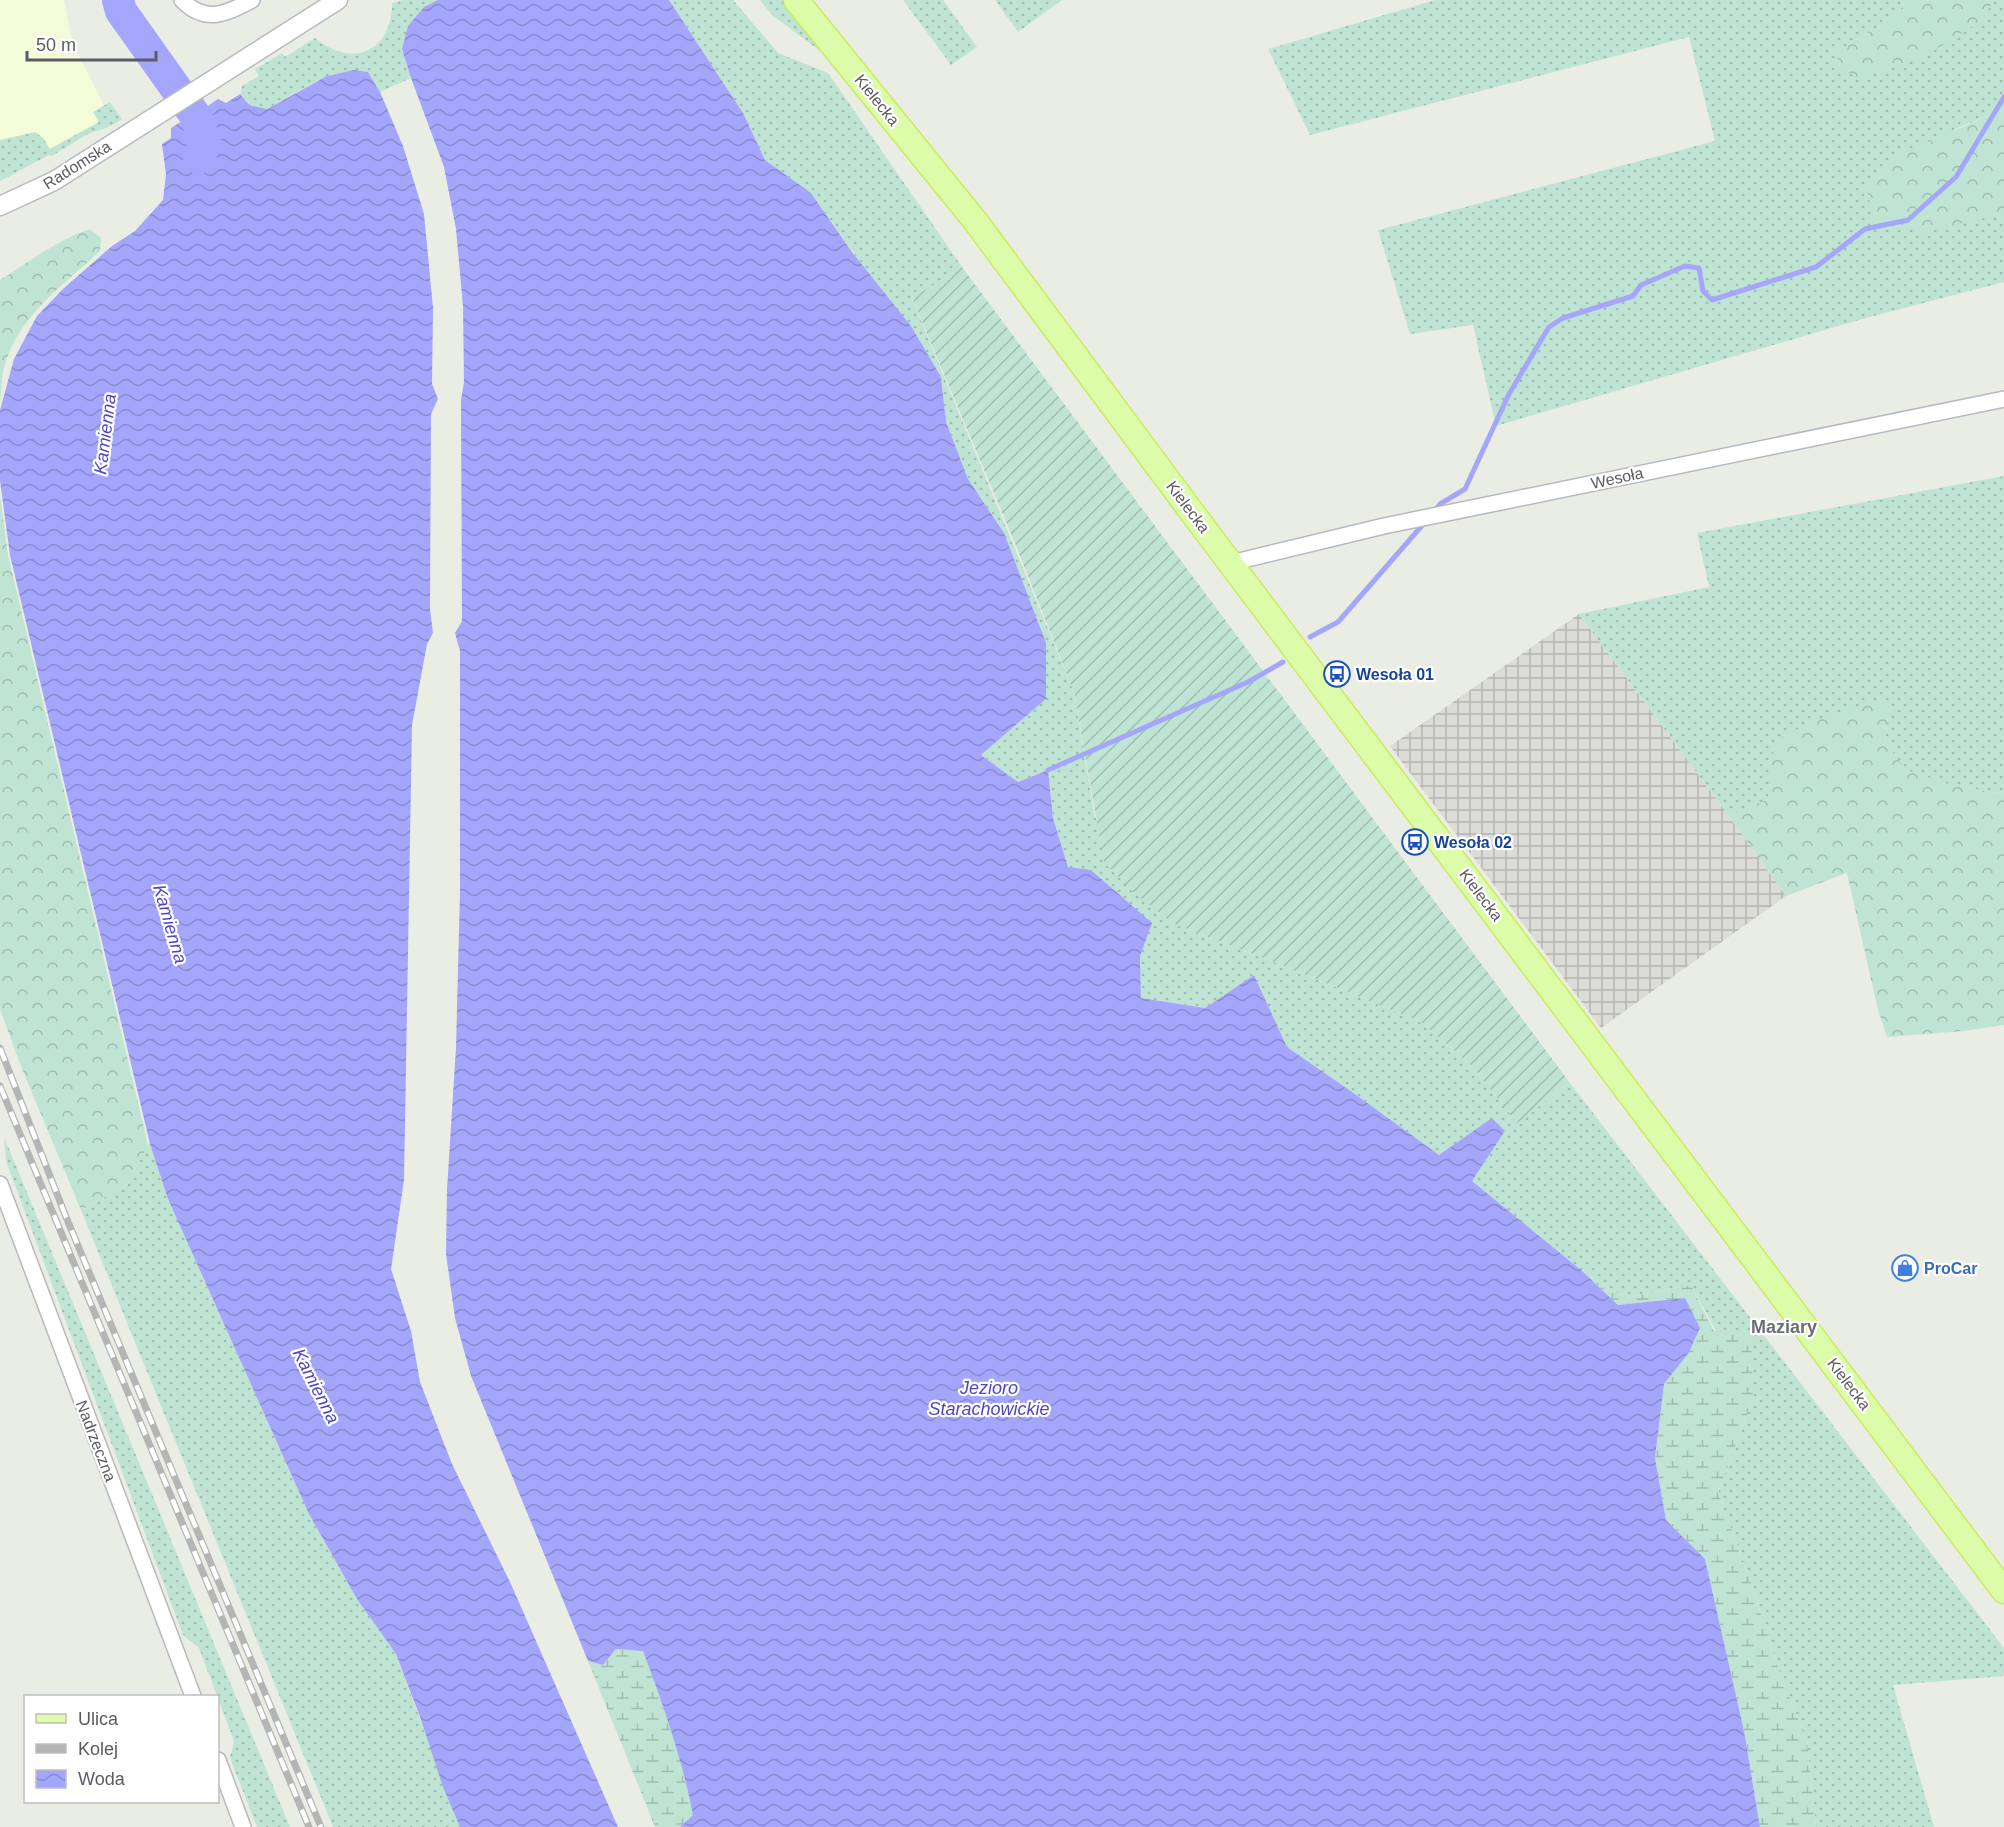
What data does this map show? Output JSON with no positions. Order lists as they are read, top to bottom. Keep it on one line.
{"streets":{"main road":["Kielecka"],"street":["Radomska","Wesoła","Nadrzeczna"]},"crossings":[["Kielecka","Wesoła"]],"districts":["Maziary"],"water":["Kamienna","Jezioro Starachowickie"],"places":{"bus stop":["Wesoła 01","Wesoła 02"],"shop":["ProCar"]},"legend":["Ulica","Kolej","Woda"],"scale_bar":"50 m"}
